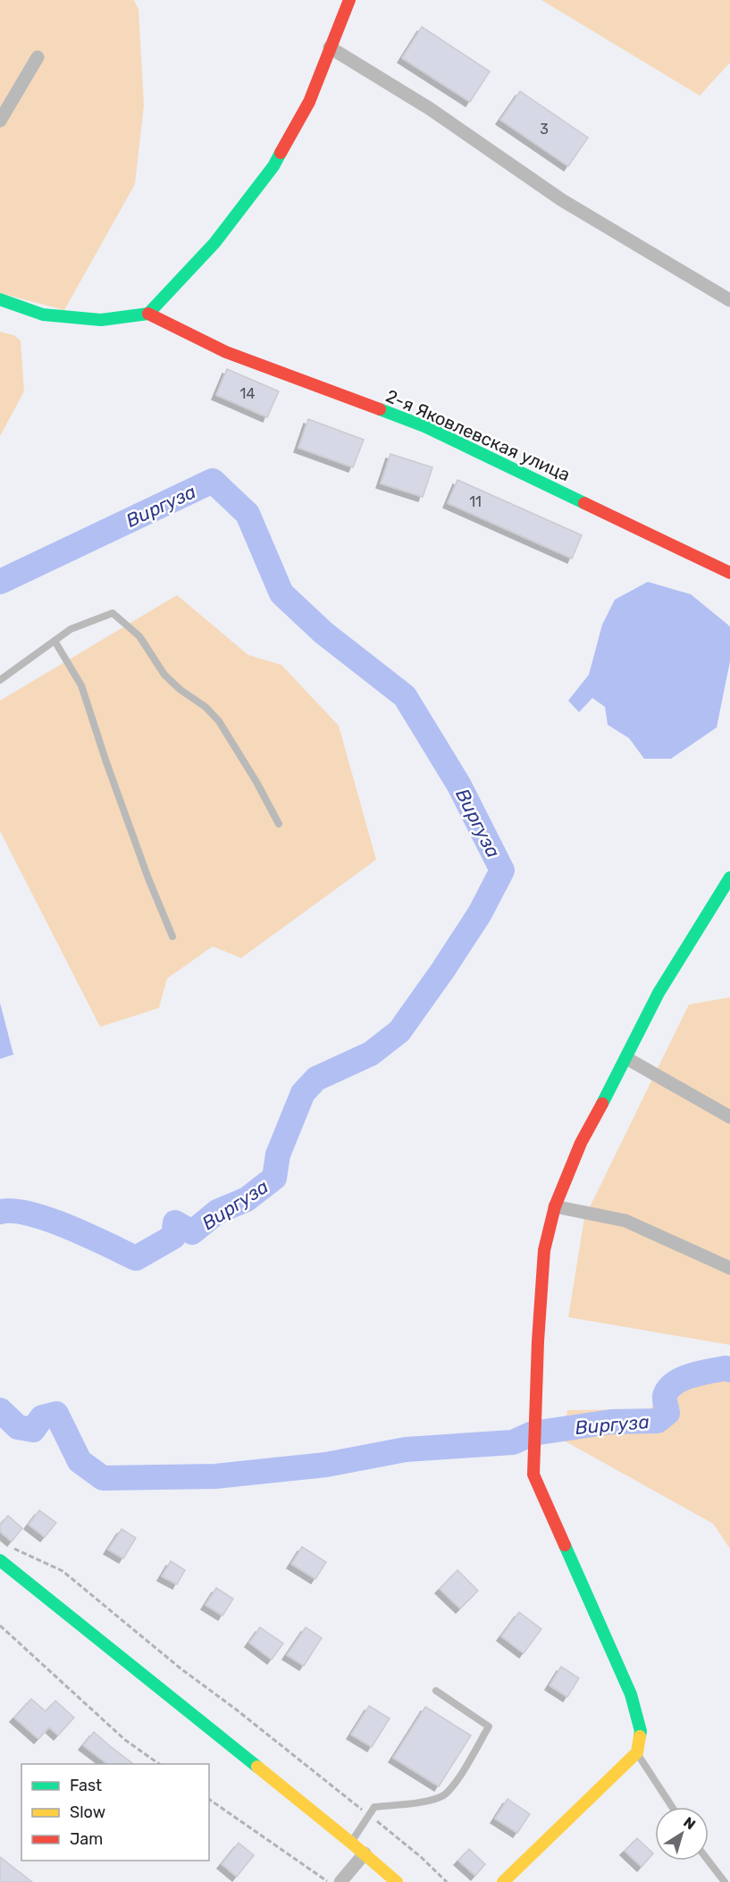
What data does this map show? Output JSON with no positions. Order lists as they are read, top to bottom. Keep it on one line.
{"streets":{"street":["2-я Яковлевская улица"]},"water":["Виргуза"],"house_numbers":["3","14","11"],"legend":["Fast","Slow","Jam"],"north":"top right"}
